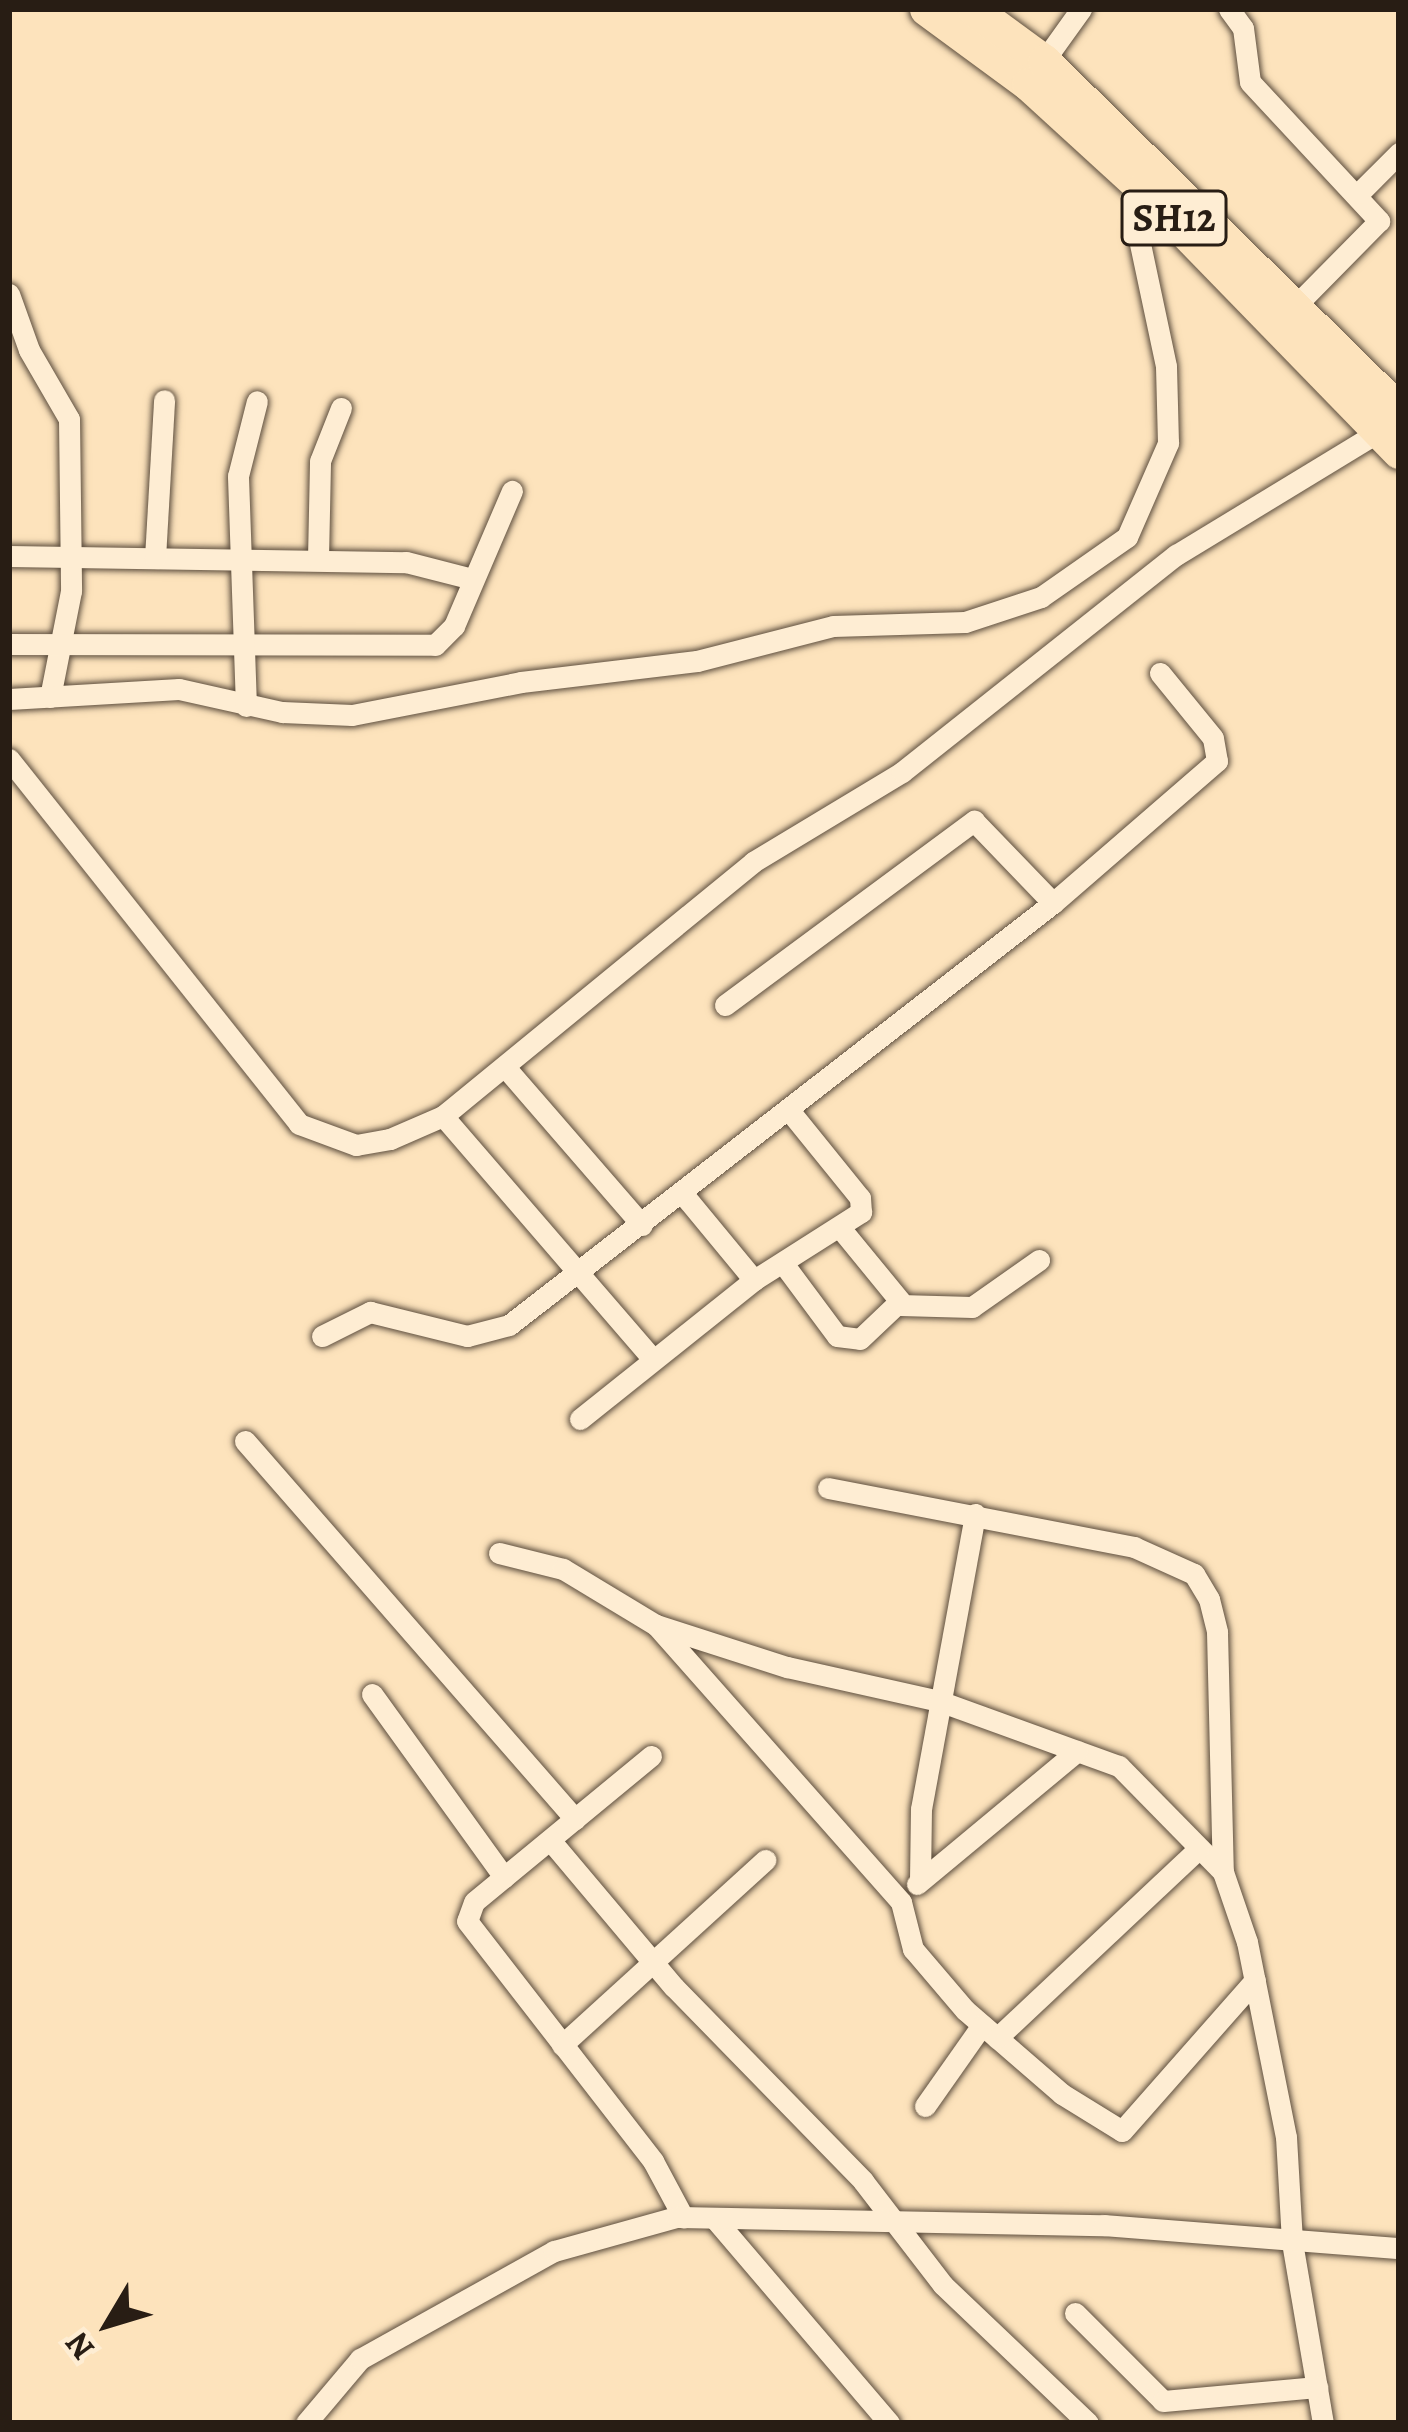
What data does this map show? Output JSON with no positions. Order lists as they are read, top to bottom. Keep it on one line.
{"streets":{"main road":["SH12"]},"north":"bottom left"}
